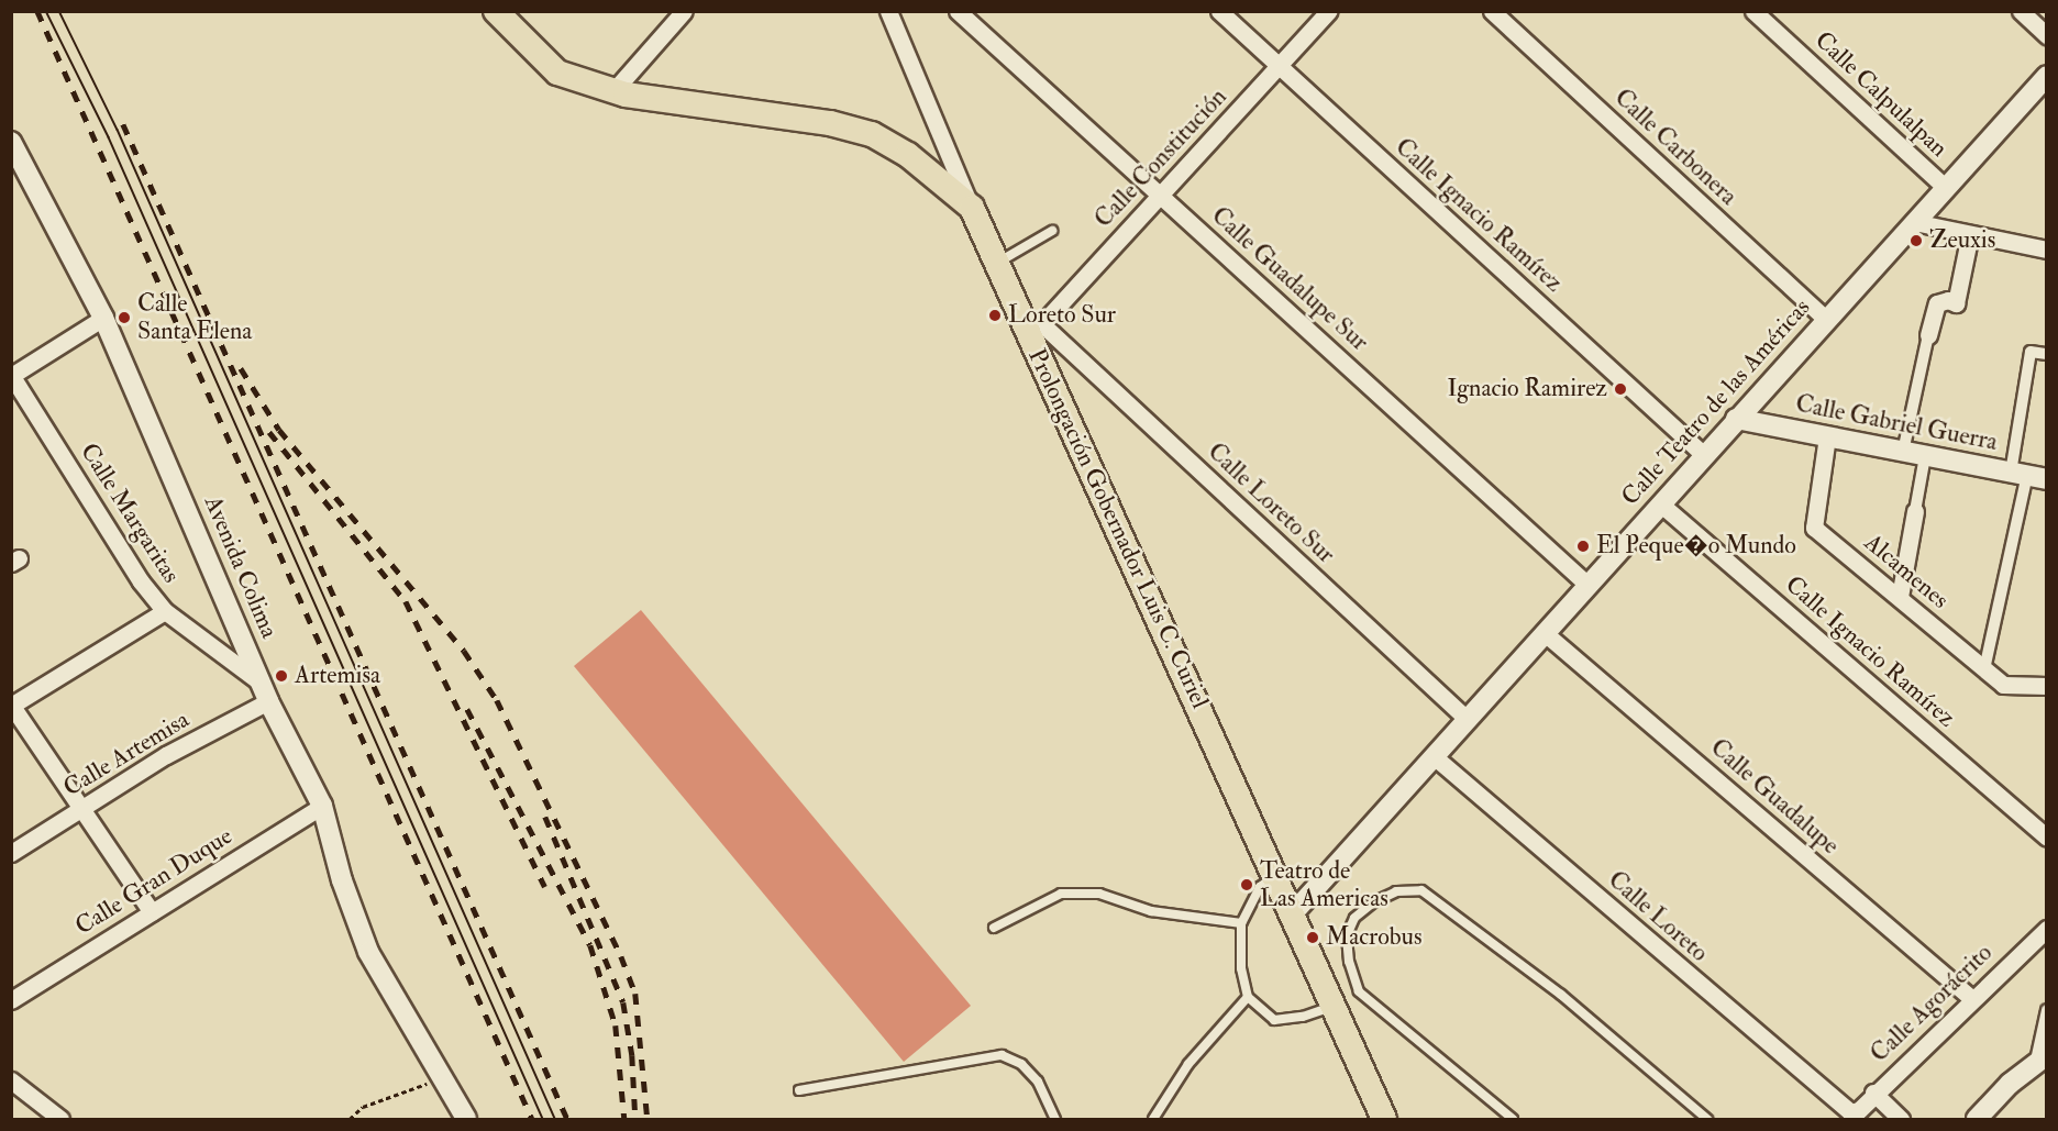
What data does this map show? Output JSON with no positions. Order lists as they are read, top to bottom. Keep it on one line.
{"streets":{"main road":["Prolongación Gobernador Luis C. Curiel"],"street":["Calle Calpulalpan","Calle Carbonera","Calle Constitución","Calle Ignacio Ramírez","Calle Guadalupe Sur","Calle Teatro de las Américas","Calle Gabriel Guerra","Calle Loreto Sur","Calle Margaritas","Avenida Colima","Alcamenes","Calle Artemisa","Calle Guadalupe","Calle Gran Duque","Calle Loreto","Calle Agorácrito"]},"crossings":[["Calle Calpulalpan","Calle Teatro de las Américas"],["Calle Carbonera","Calle Teatro de las Américas"],["Calle Constitución","Calle Ignacio Ramírez"],["Calle Constitución","Calle Guadalupe Sur"],["Calle Constitución","Calle Loreto Sur"],["Calle Constitución","Prolongación Gobernador Luis C. Curiel"],["Calle Ignacio Ramírez","Calle Teatro de las Américas"],["Calle Guadalupe Sur","Calle Teatro de las Américas"],["Calle Teatro de las Américas","Calle Gabriel Guerra"],["Calle Teatro de las Américas","Calle Loreto Sur"],["Calle Teatro de las Américas","Prolongación Gobernador Luis C. Curiel"],["Calle Teatro de las Américas","Calle Guadalupe"],["Calle Teatro de las Américas","Calle Loreto"],["Calle Gabriel Guerra","Alcamenes"],["Calle Loreto Sur","Prolongación Gobernador Luis C. Curiel"],["Calle Margaritas","Avenida Colima"],["Avenida Colima","Calle Artemisa"],["Avenida Colima","Calle Gran Duque"],["Calle Guadalupe","Calle Agorácrito"],["Calle Loreto","Calle Agorácrito"]],"places":["Zeuxis","Loreto Sur","Calle Santa Elena","Ignacio Ramirez","El Peque�o Mundo","Artemisa","Teatro de Las Americas","Macrobus"]}
